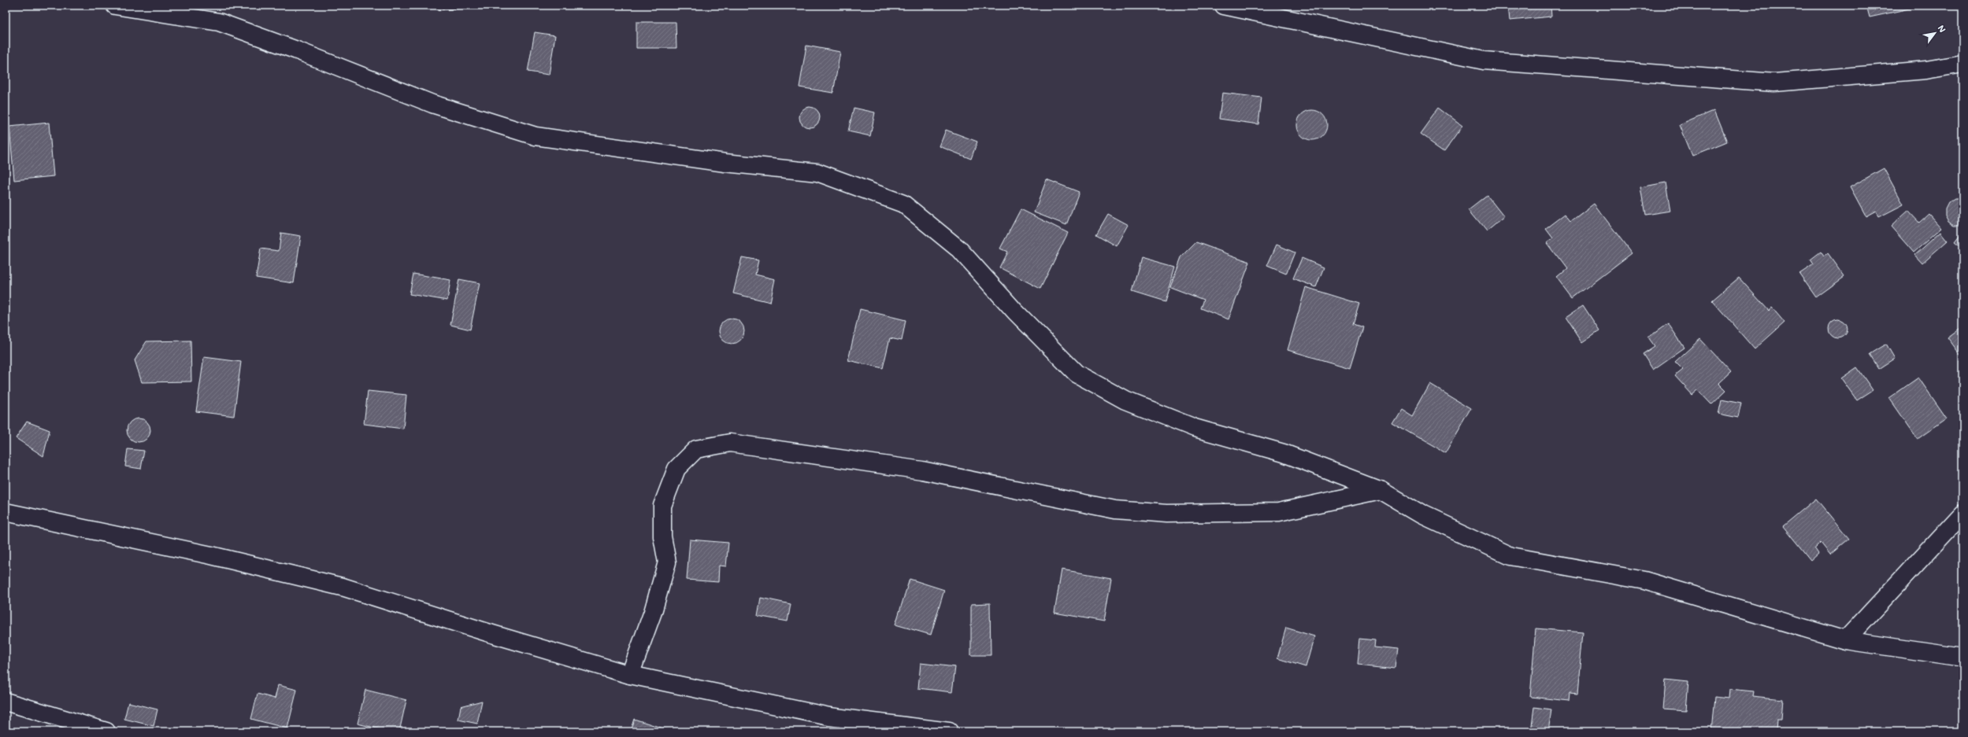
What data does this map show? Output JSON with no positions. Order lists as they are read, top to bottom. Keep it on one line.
{"north":"top right"}
